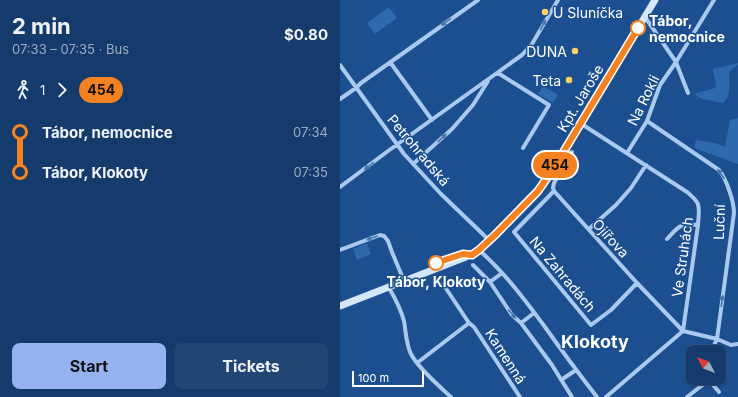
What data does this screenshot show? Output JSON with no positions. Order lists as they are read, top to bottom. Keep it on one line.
{"streets":{"street":["Kpt. Jaroše","Na Rokli","Petrohradská","Luční","Ojířova","Ve Struhách","Na Zahradách","Kamenná"]},"crossings":[["Kpt. Jaroše","Petrohradská"],["Kpt. Jaroše","Ve Struhách"],["Na Rokli","Luční"],["Na Rokli","Ve Struhách"],["Ojířova","Ve Struhách"],["Ojířova","Na Zahradách"]],"one_way":["Luční"],"districts":["Klokoty"],"places":["U Sluníčka","Tábor, nemocnice","DUNA","Teta","Tábor, Klokoty"],"lines":["bus line 454"],"scale_bar":"100 m","north":"top left","page":{"heading":["2 min","07:33 – 07:35 · Bus","$0.80"],"on_map":"454","legs":["1","454"],"list":[{"name":"Tábor, nemocnice","value":"07:34"},{"name":"Tábor, Klokoty","value":"07:35"}],"buttons":["Start","Tickets"],"scale":"100 m"}}
